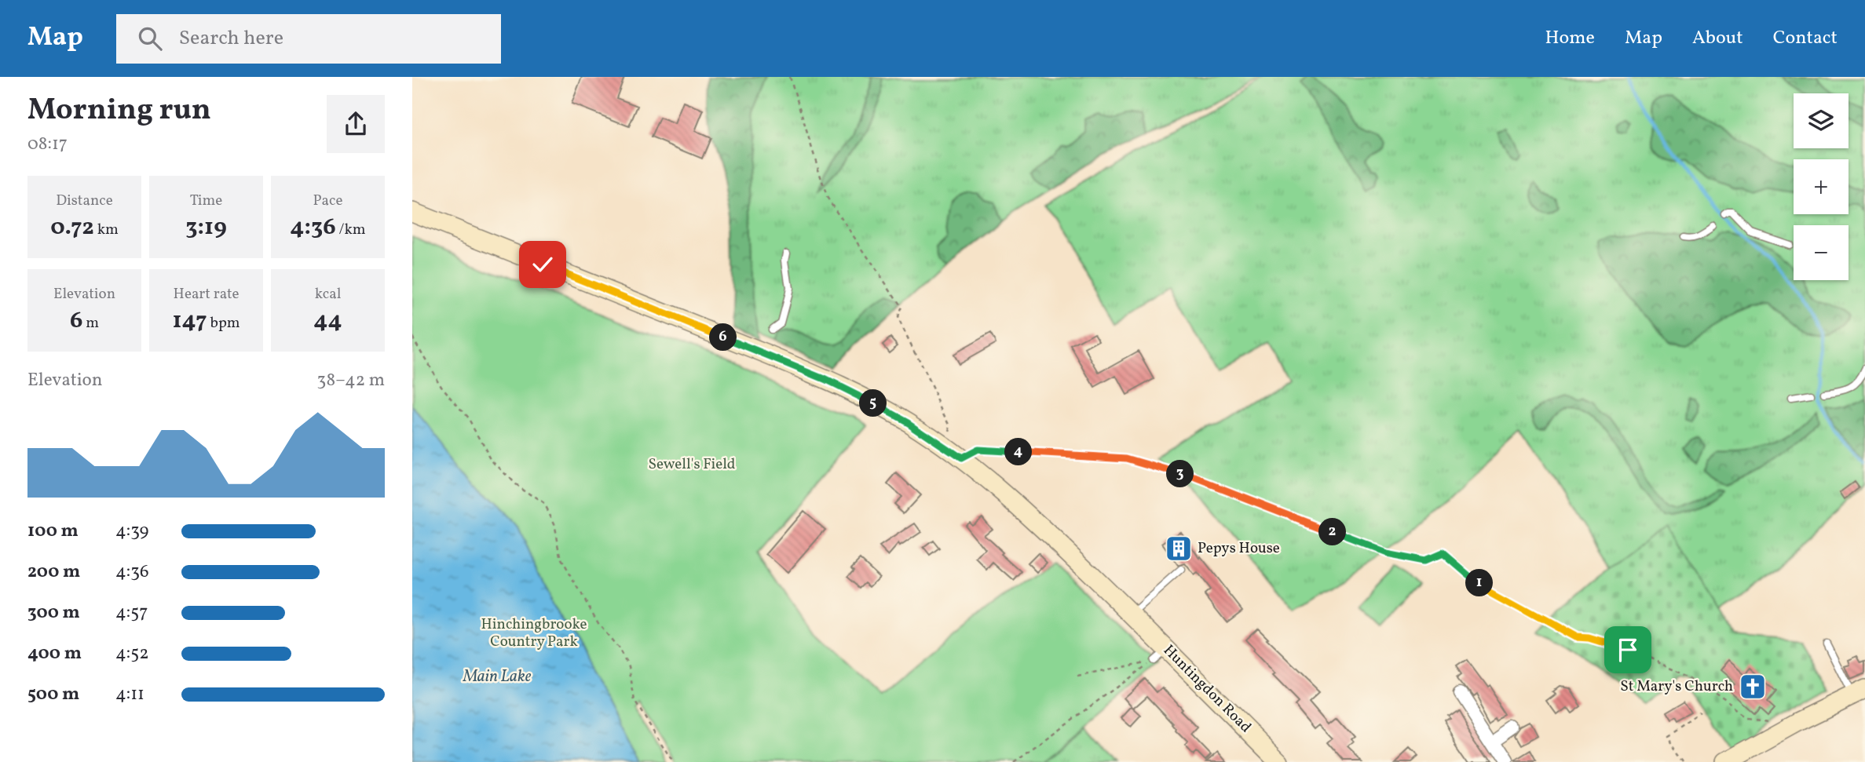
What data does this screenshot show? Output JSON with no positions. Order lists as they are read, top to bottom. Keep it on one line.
{"streets":{"main road":["Huntingdon Road"]},"water":["Main Lake"],"parks":["Sewell's Field","Hinchingbrooke Country Park"],"places":{"building":["Pepys House"],"church":["St Mary's Church"]},"page":{"header":"Map","search":"Search here","nav":["Home","Map","About","Contact"],"heading":["Morning run","08:17"],"map_buttons":["+","−"],"stats":[["Distance","0.72 km"],["Time","3:19"],["Pace","4:36 /km"],["Elevation","6 m"],["Heart rate","147 bpm"],["kcal","44"]],"pins":["6","5","4","3","2","1"],"chart":["Elevation","38–42 m"],"list":[{"name":"100 m","note":"4:39"},{"name":"200 m","note":"4:36"},{"name":"300 m","note":"4:57"},{"name":"400 m","note":"4:52"},{"name":"500 m","note":"4:11"}]}}
